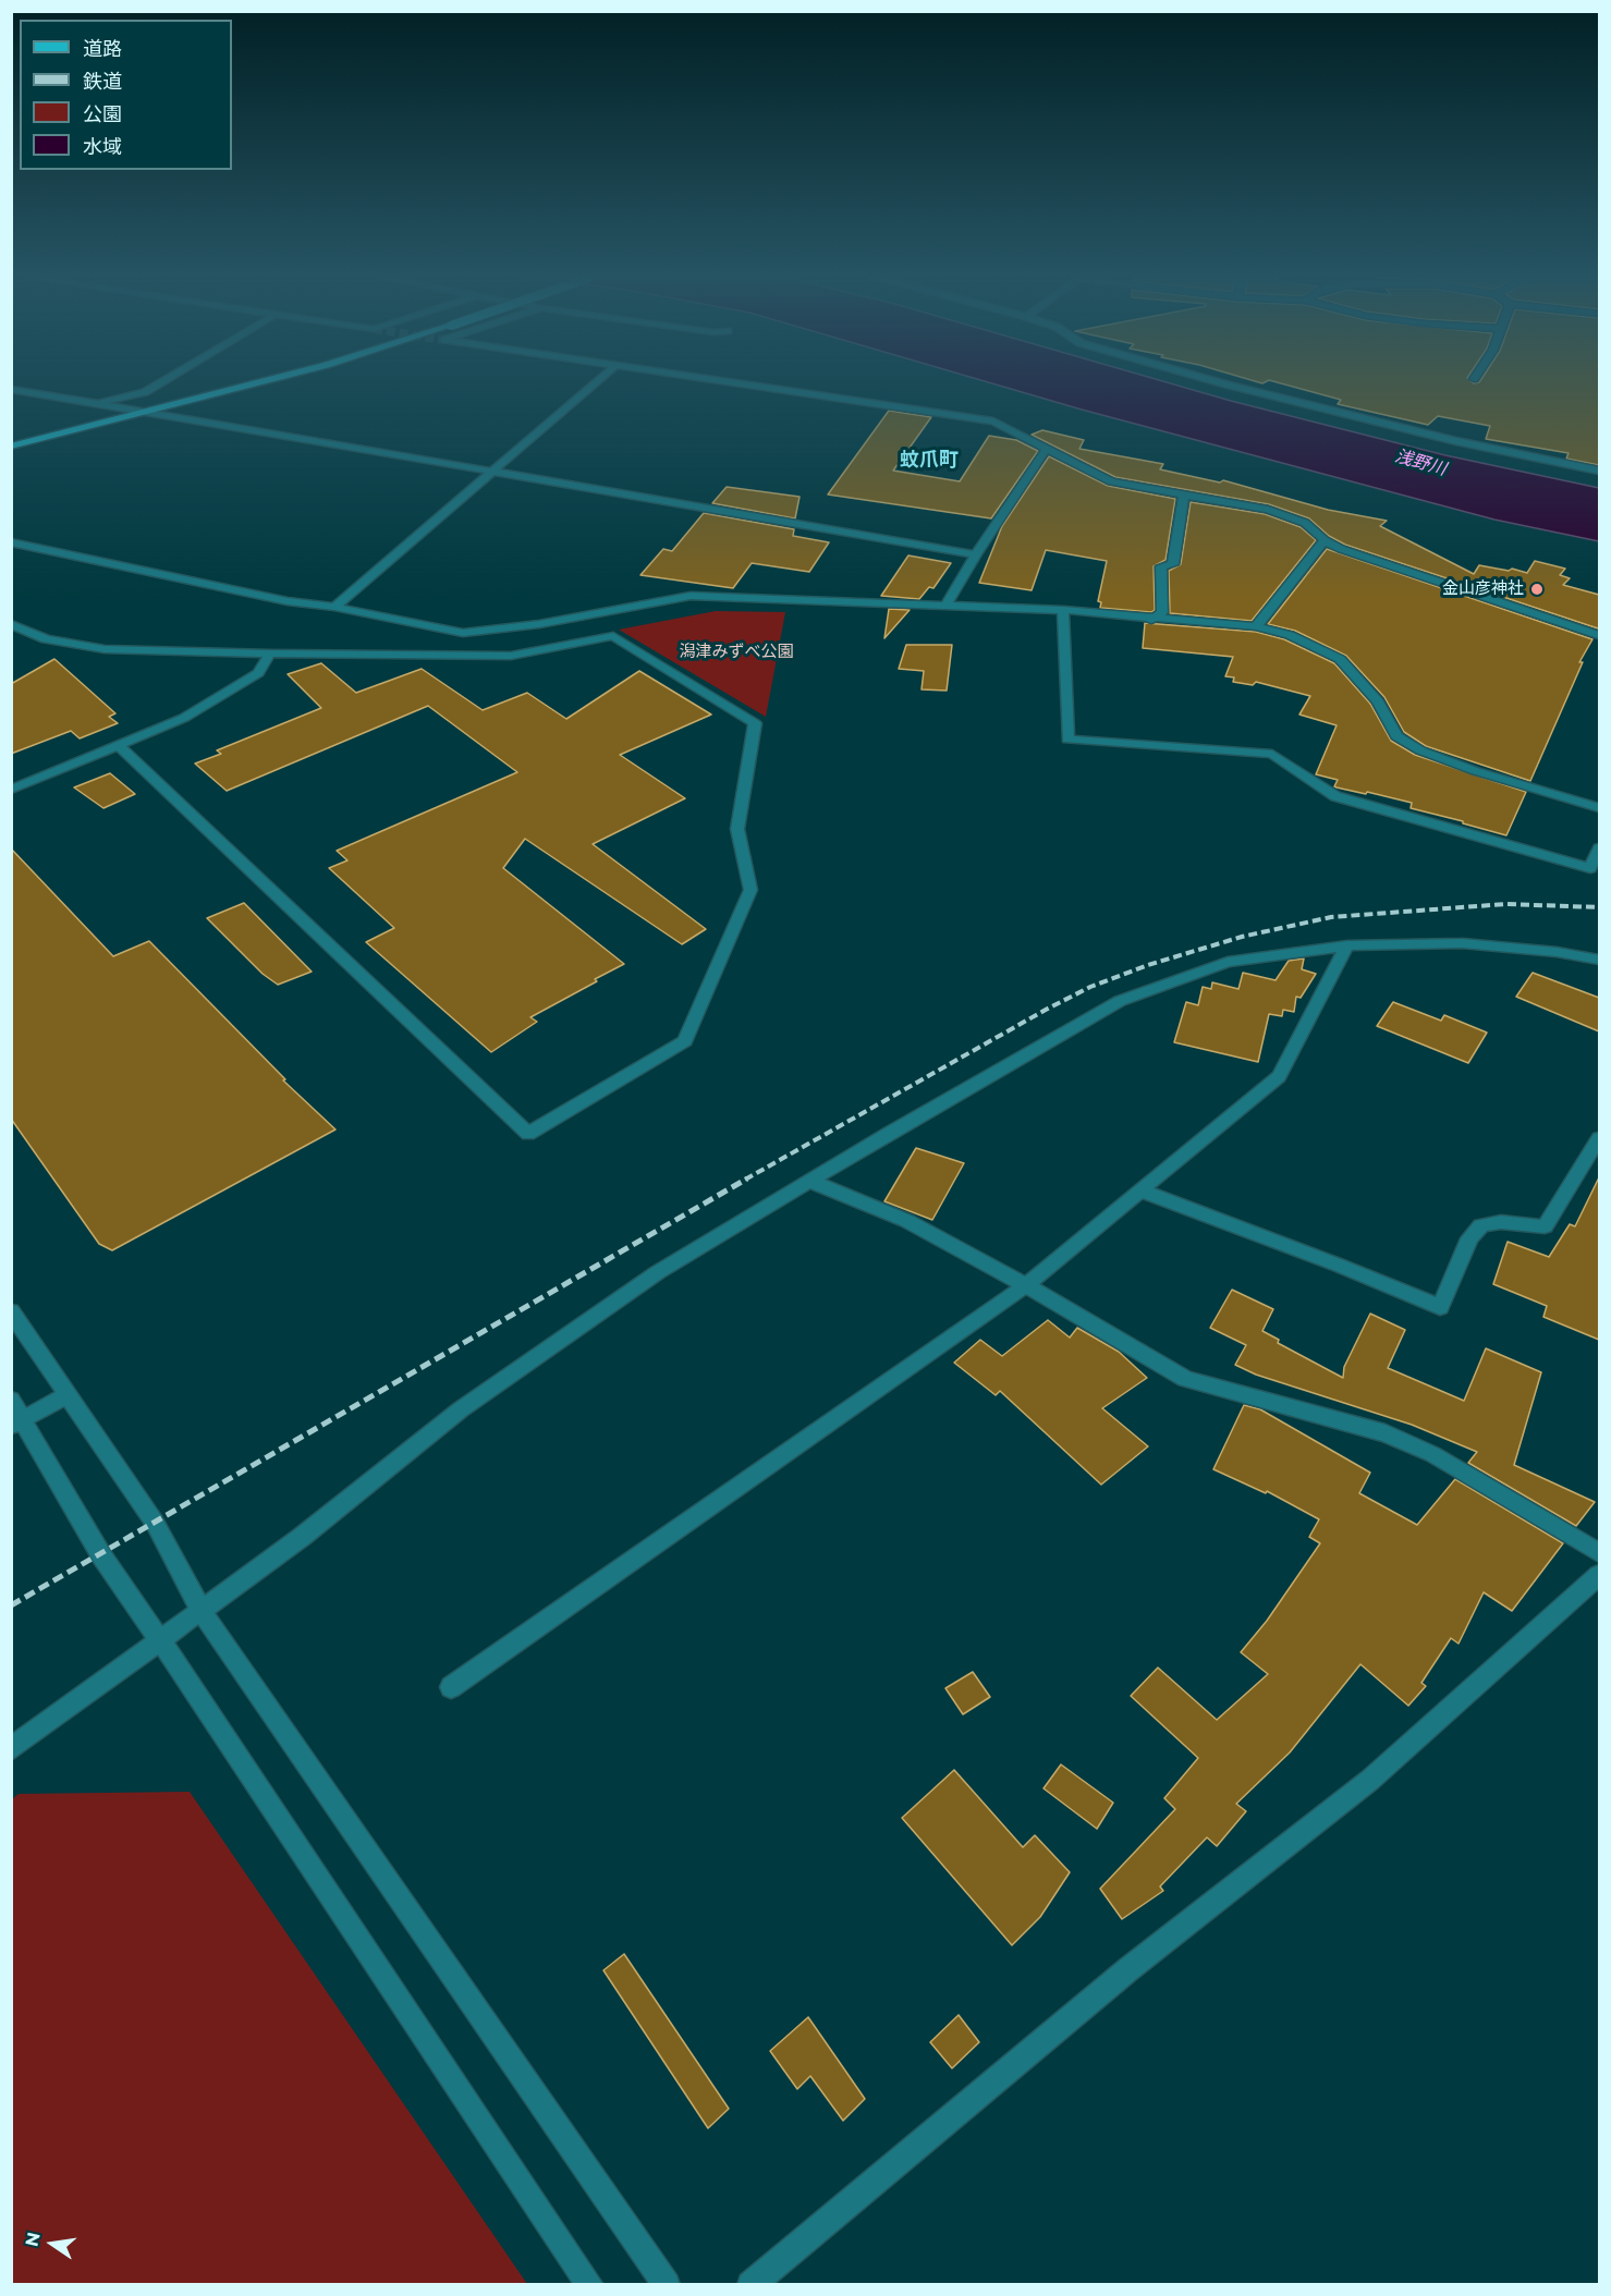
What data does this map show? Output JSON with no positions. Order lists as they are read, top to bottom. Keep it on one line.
{"districts":["蚊爪町"],"water":["浅野川"],"parks":["潟津みずべ公園"],"places":["金山彦神社"],"legend":["道路","鉄道","公園","水域"],"north":"left"}
